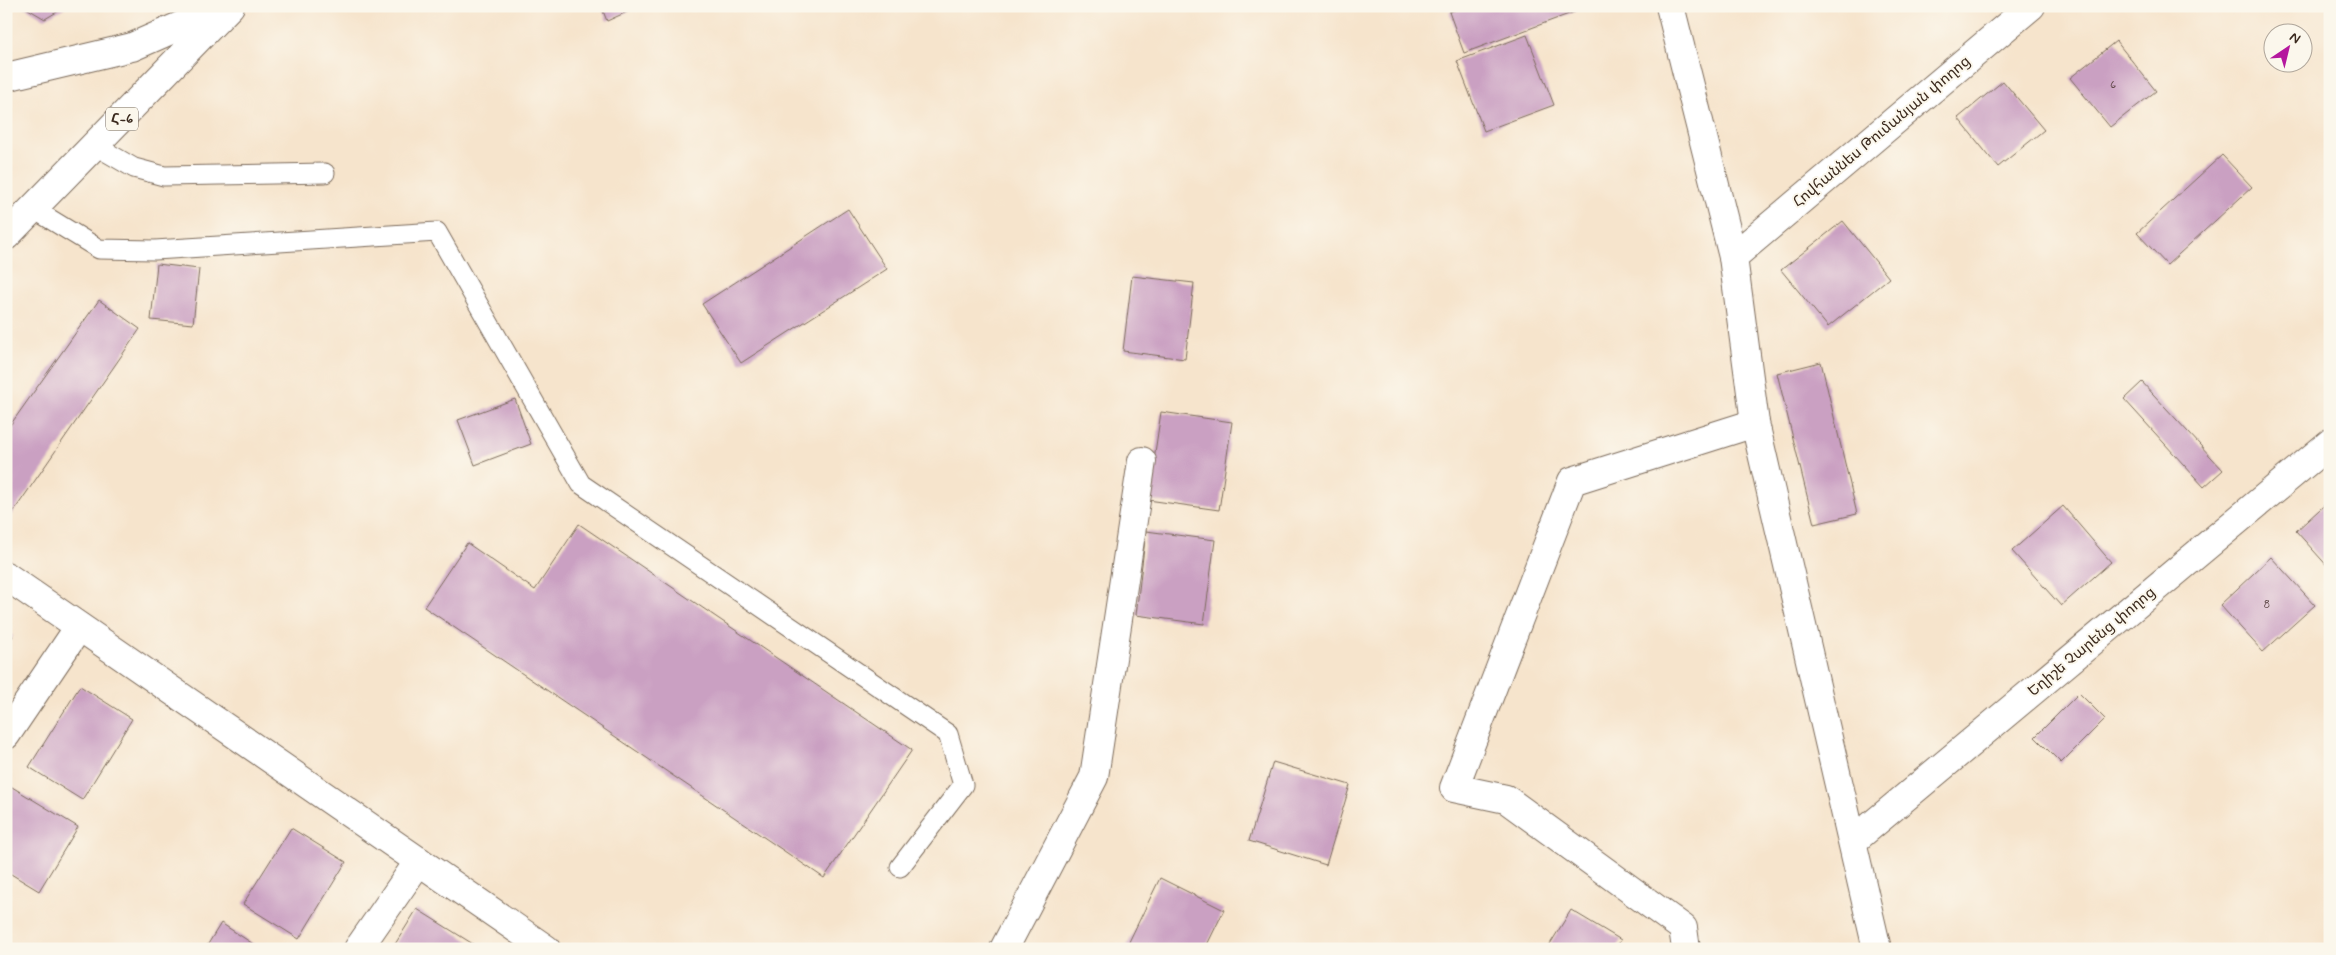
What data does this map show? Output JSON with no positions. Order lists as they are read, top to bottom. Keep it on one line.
{"streets":{"street":["Հ-6","Հովհաննես Թումանյան փողոց","Եղիշե Չարենց փողոց"]},"house_numbers":["6","8"],"north":"top right"}
